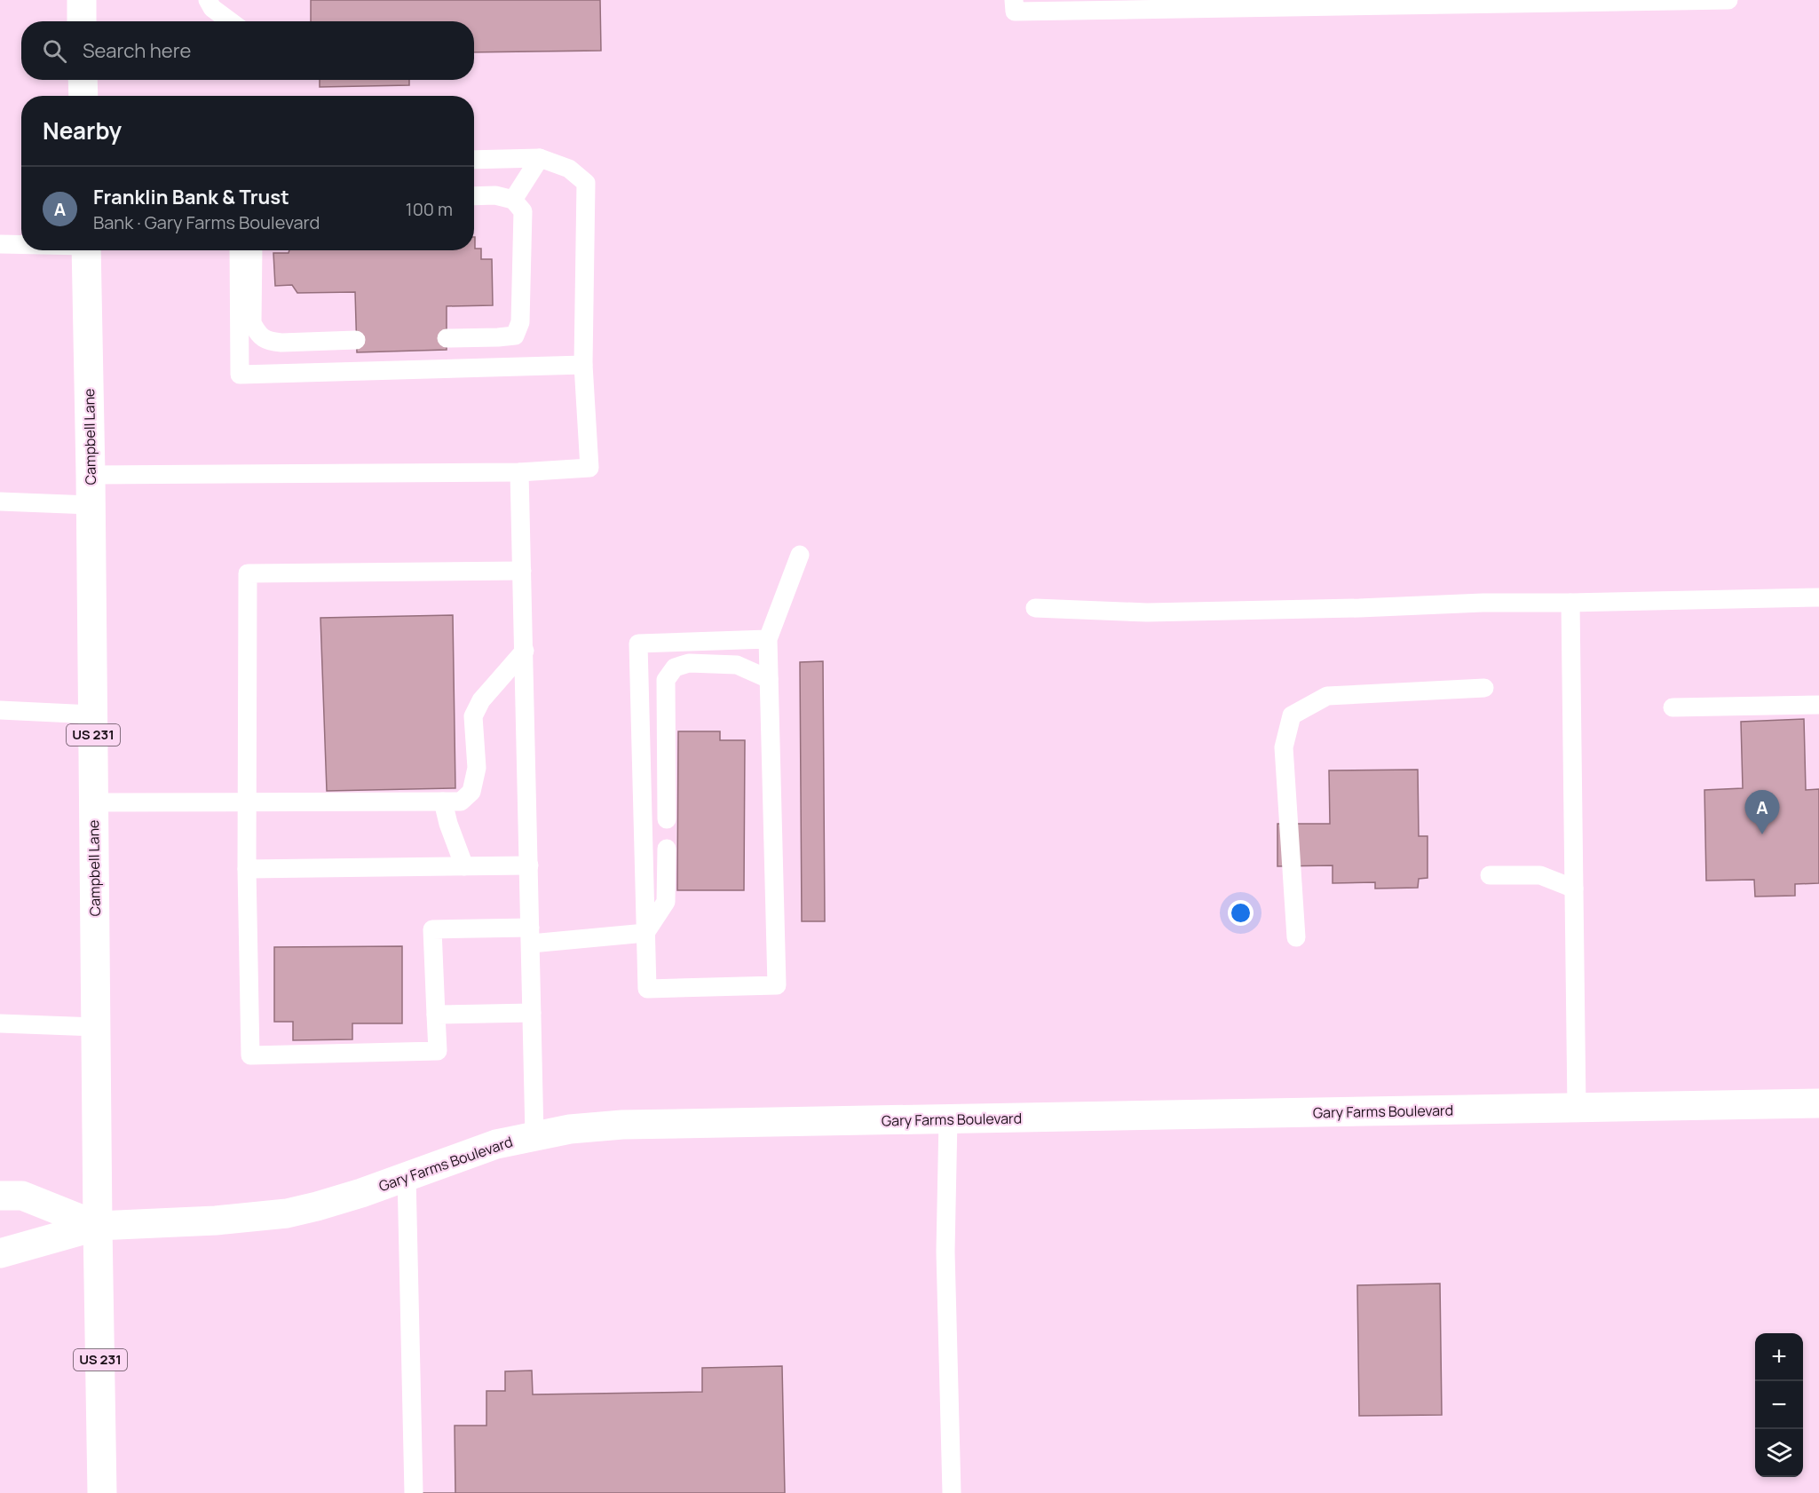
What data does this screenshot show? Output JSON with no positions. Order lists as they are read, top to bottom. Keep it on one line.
{"streets":{"street":["Campbell Lane","US 231","Gary Farms Boulevard"]},"crossings":[["Campbell Lane","Gary Farms Boulevard"]],"page":{"search":"Search here","heading":"Nearby","list":[{"mark":"A","name":"Franklin Bank & Trust","note":"Bank · Gary Farms Boulevard","value":"100 m"}],"pins":"A","map_buttons":["+","−"]}}
